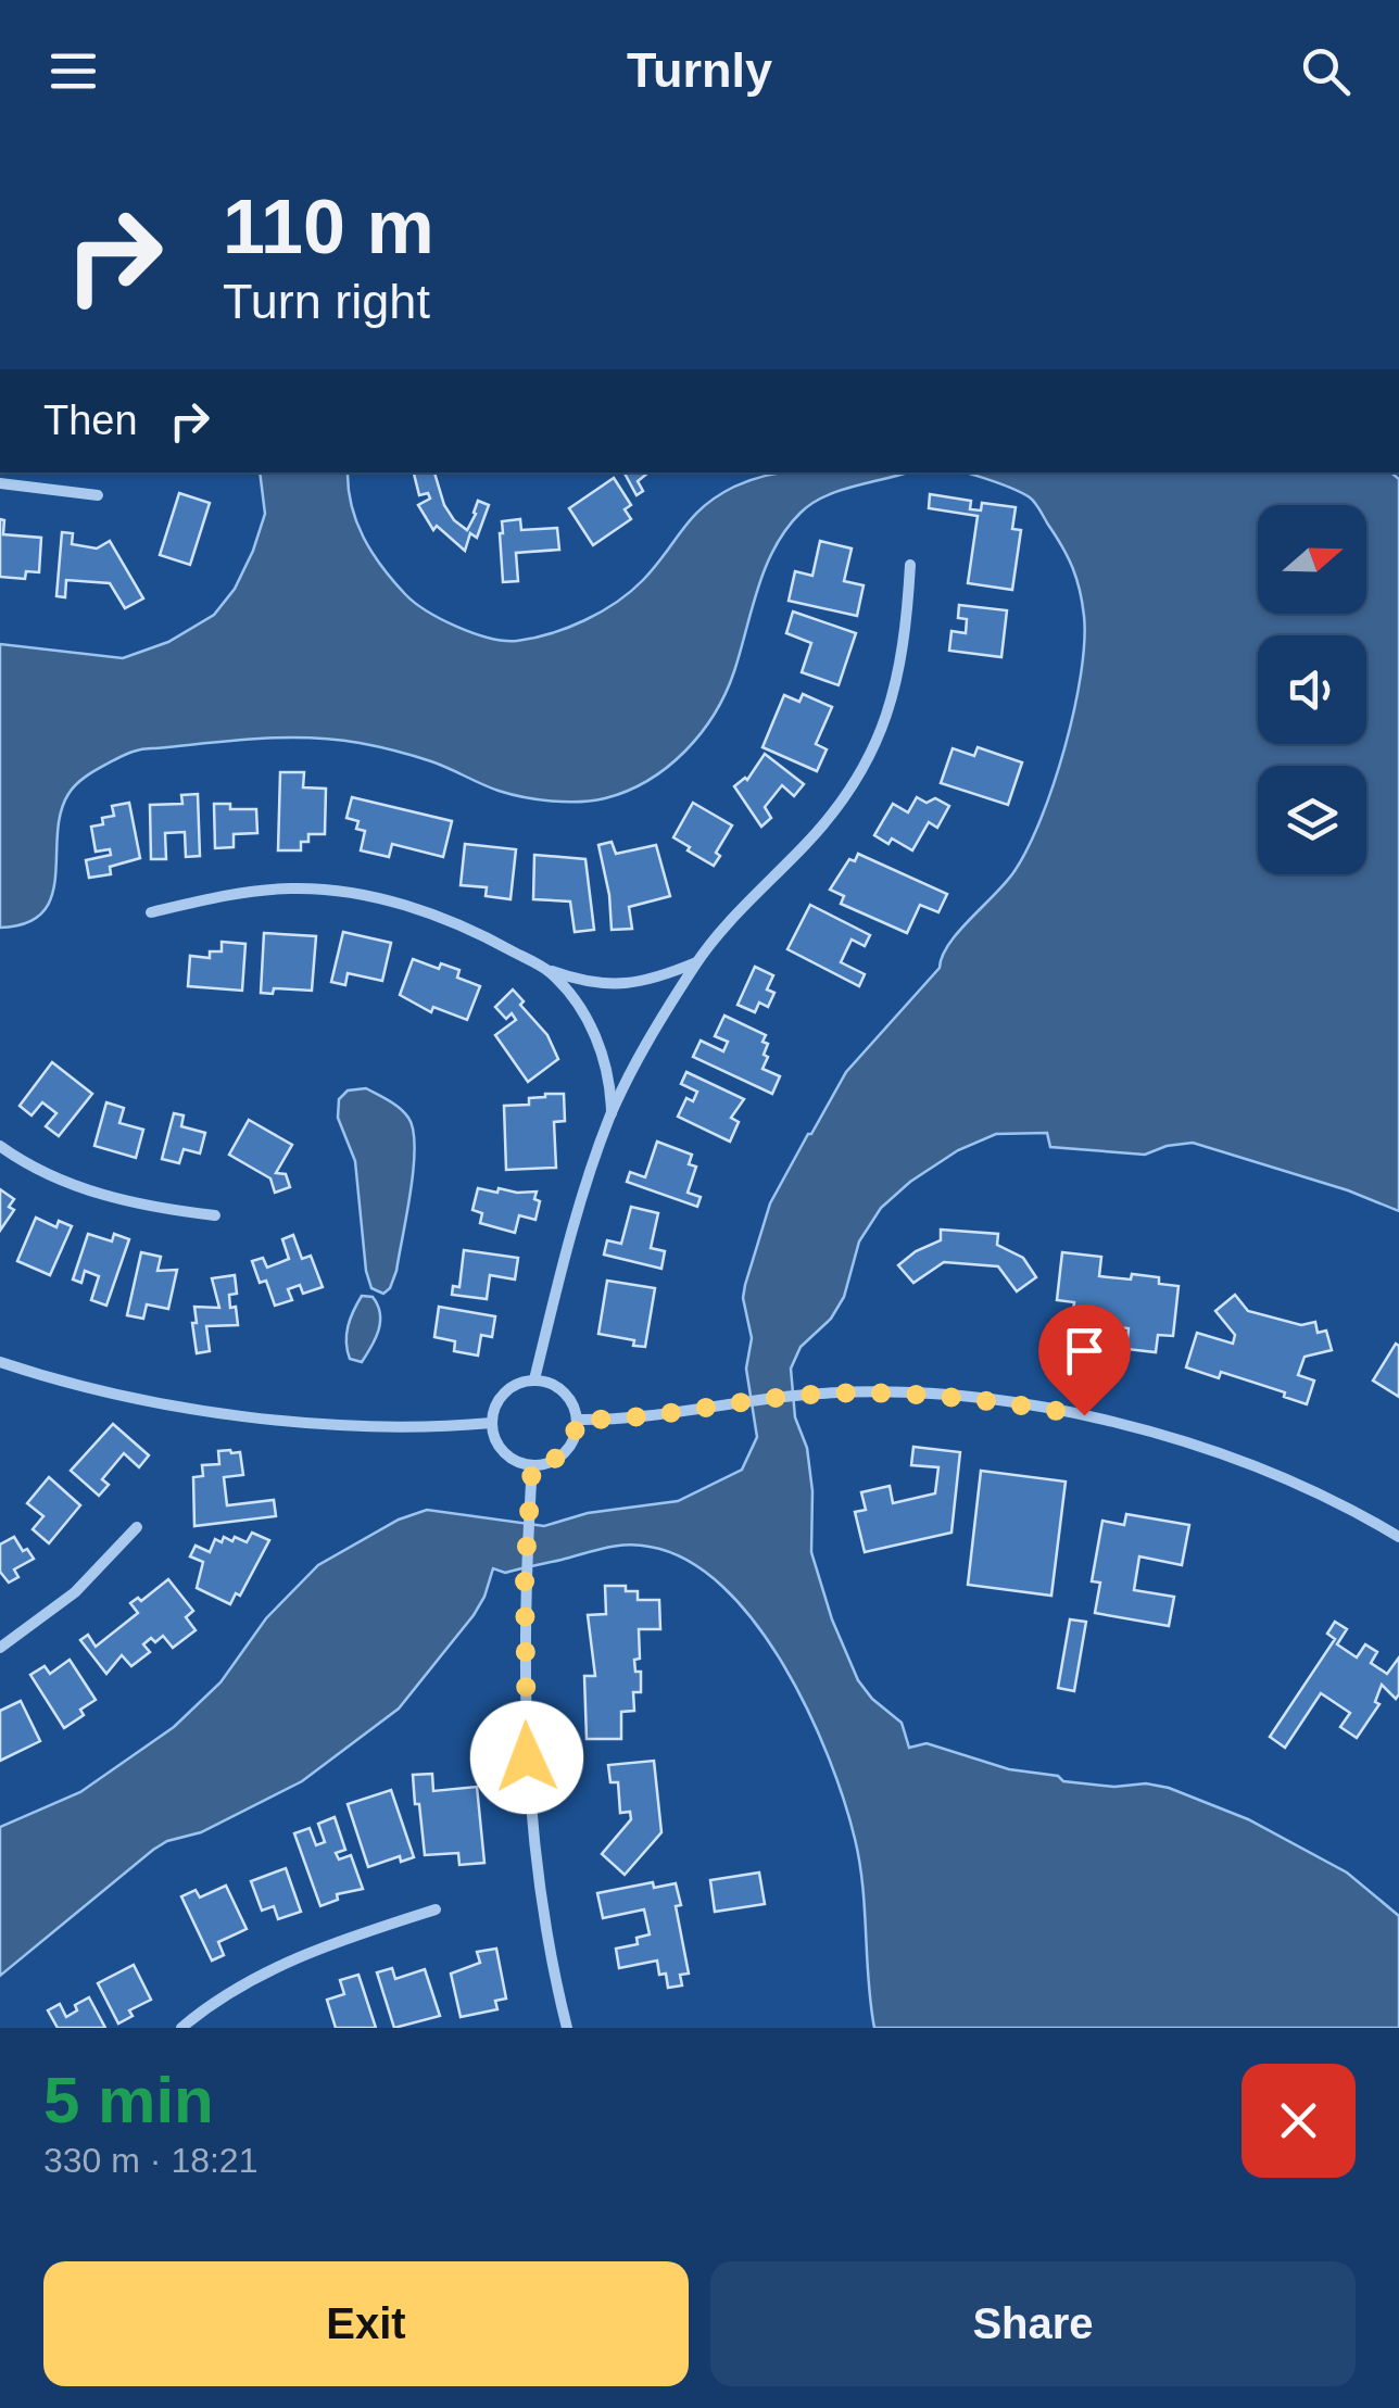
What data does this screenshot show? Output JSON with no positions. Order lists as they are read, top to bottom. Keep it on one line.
{"north":"right","page":{"header":"Turnly","turn":["110 m","Turn right"],"then":"Then","heading":["5 min","330 m · 18:21"],"buttons":["Exit","Share"]}}
